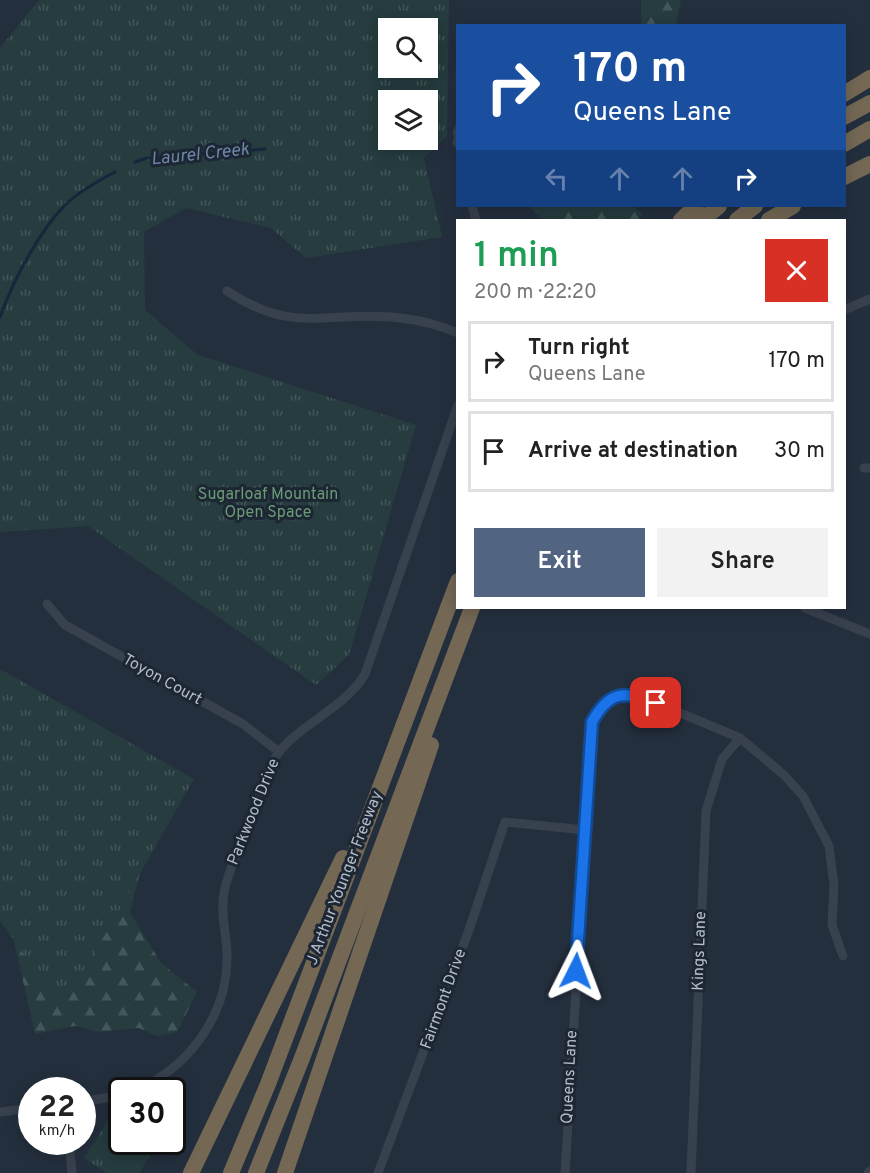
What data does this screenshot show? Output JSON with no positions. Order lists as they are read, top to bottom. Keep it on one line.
{"streets":{"highway":["J Arthur Younger Freeway"],"street":["Toyon Court","Parkwood Drive","Kings Lane","Fairmont Drive","Queens Lane"]},"crossings":[["Toyon Court","Parkwood Drive"],["Kings Lane","Queens Lane"],["Fairmont Drive","Queens Lane"]],"water":["Laurel Creek"],"parks":["Sugarloaf Mountain Open Space"],"page":{"turn":["170 m","Queens Lane"],"heading":["1 min","200 m · 22:20"],"list":[{"name":"Turn right","note":"Queens Lane","value":"170 m"},{"name":"Arrive at destination","value":"30 m"}],"buttons":["Exit","Share"],"speed":"22 km/h","limit":"30"}}
